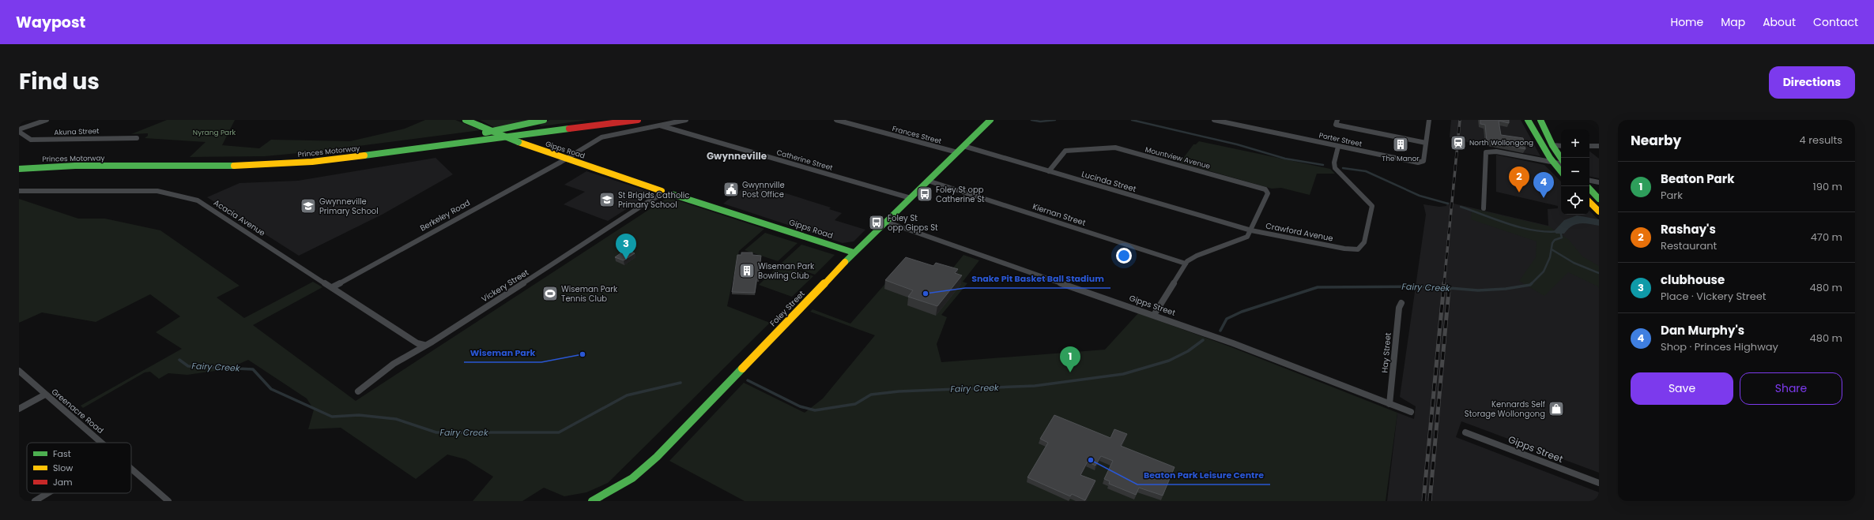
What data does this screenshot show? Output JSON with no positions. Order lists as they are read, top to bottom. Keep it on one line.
{"streets":{"main road":["Gipps Road","Princes Motorway","Foley Street"],"street":["Akuna Street","Frances Street","Porter Street","Mountview Avenue","Catherine Street","Lucinda Street","Kiernan Street","Berkeley Road","Acacia Avenue","Crawford Avenue","Vickery Street","Gipps Street","Hay Street","Greenacre Road"]},"crossings":[["Frances Street","Foley Street"],["Porter Street","Crawford Avenue"],["Gipps Road","Berkeley Road"],["Gipps Road","Vickery Street"],["Gipps Road","Foley Street"],["Mountview Avenue","Lucinda Street"],["Mountview Avenue","Crawford Avenue"],["Catherine Street","Foley Street"],["Lucinda Street","Crawford Avenue"],["Lucinda Street","Foley Street"],["Kiernan Street","Foley Street"],["Berkeley Road","Acacia Avenue"],["Acacia Avenue","Vickery Street"],["Gipps Street","Foley Street"],["Gipps Street","Hay Street"]],"districts":["Gwynneville"],"water":["Fairy Creek"],"parks":["Nyrang Park"],"places":{"station":["North Wollongong"],"building":["The Manor","Wiseman Park Bowling Club"],"public building":["Gwynnville Post Office"],"bus stop":["Foley St opp Catherine St","Foley St opp Gipps St"],"school or university":["St Brigids Catholic Primary School","Gwynneville Primary School"],"sports":["Wiseman Park Tennis Club"],"other":["Snake Pit Basket Ball Stadium","Wiseman Park","Beaton Park Leisure Centre"],"shop":["Kennards Self Storage Wollongong"]},"legend":["Fast","Slow","Jam"],"page":{"header":"Waypost","nav":["Home","Map","About","Contact"],"title":"Find us","buttons":["Directions",["Save","Share"]],"heading":["Nearby","4 results"],"map_buttons":["+","−"],"list":[{"mark":"1","name":"Beaton Park","note":"Park","value":"190 m"},{"mark":"2","name":"Rashay's","note":"Restaurant","value":"470 m"},{"mark":"3","name":"clubhouse","note":"Place · Vickery Street","value":"480 m"},{"mark":"4","name":"Dan Murphy's","note":"Shop · Princes Highway","value":"480 m"}],"pins":["2","4","3","1"]}}
